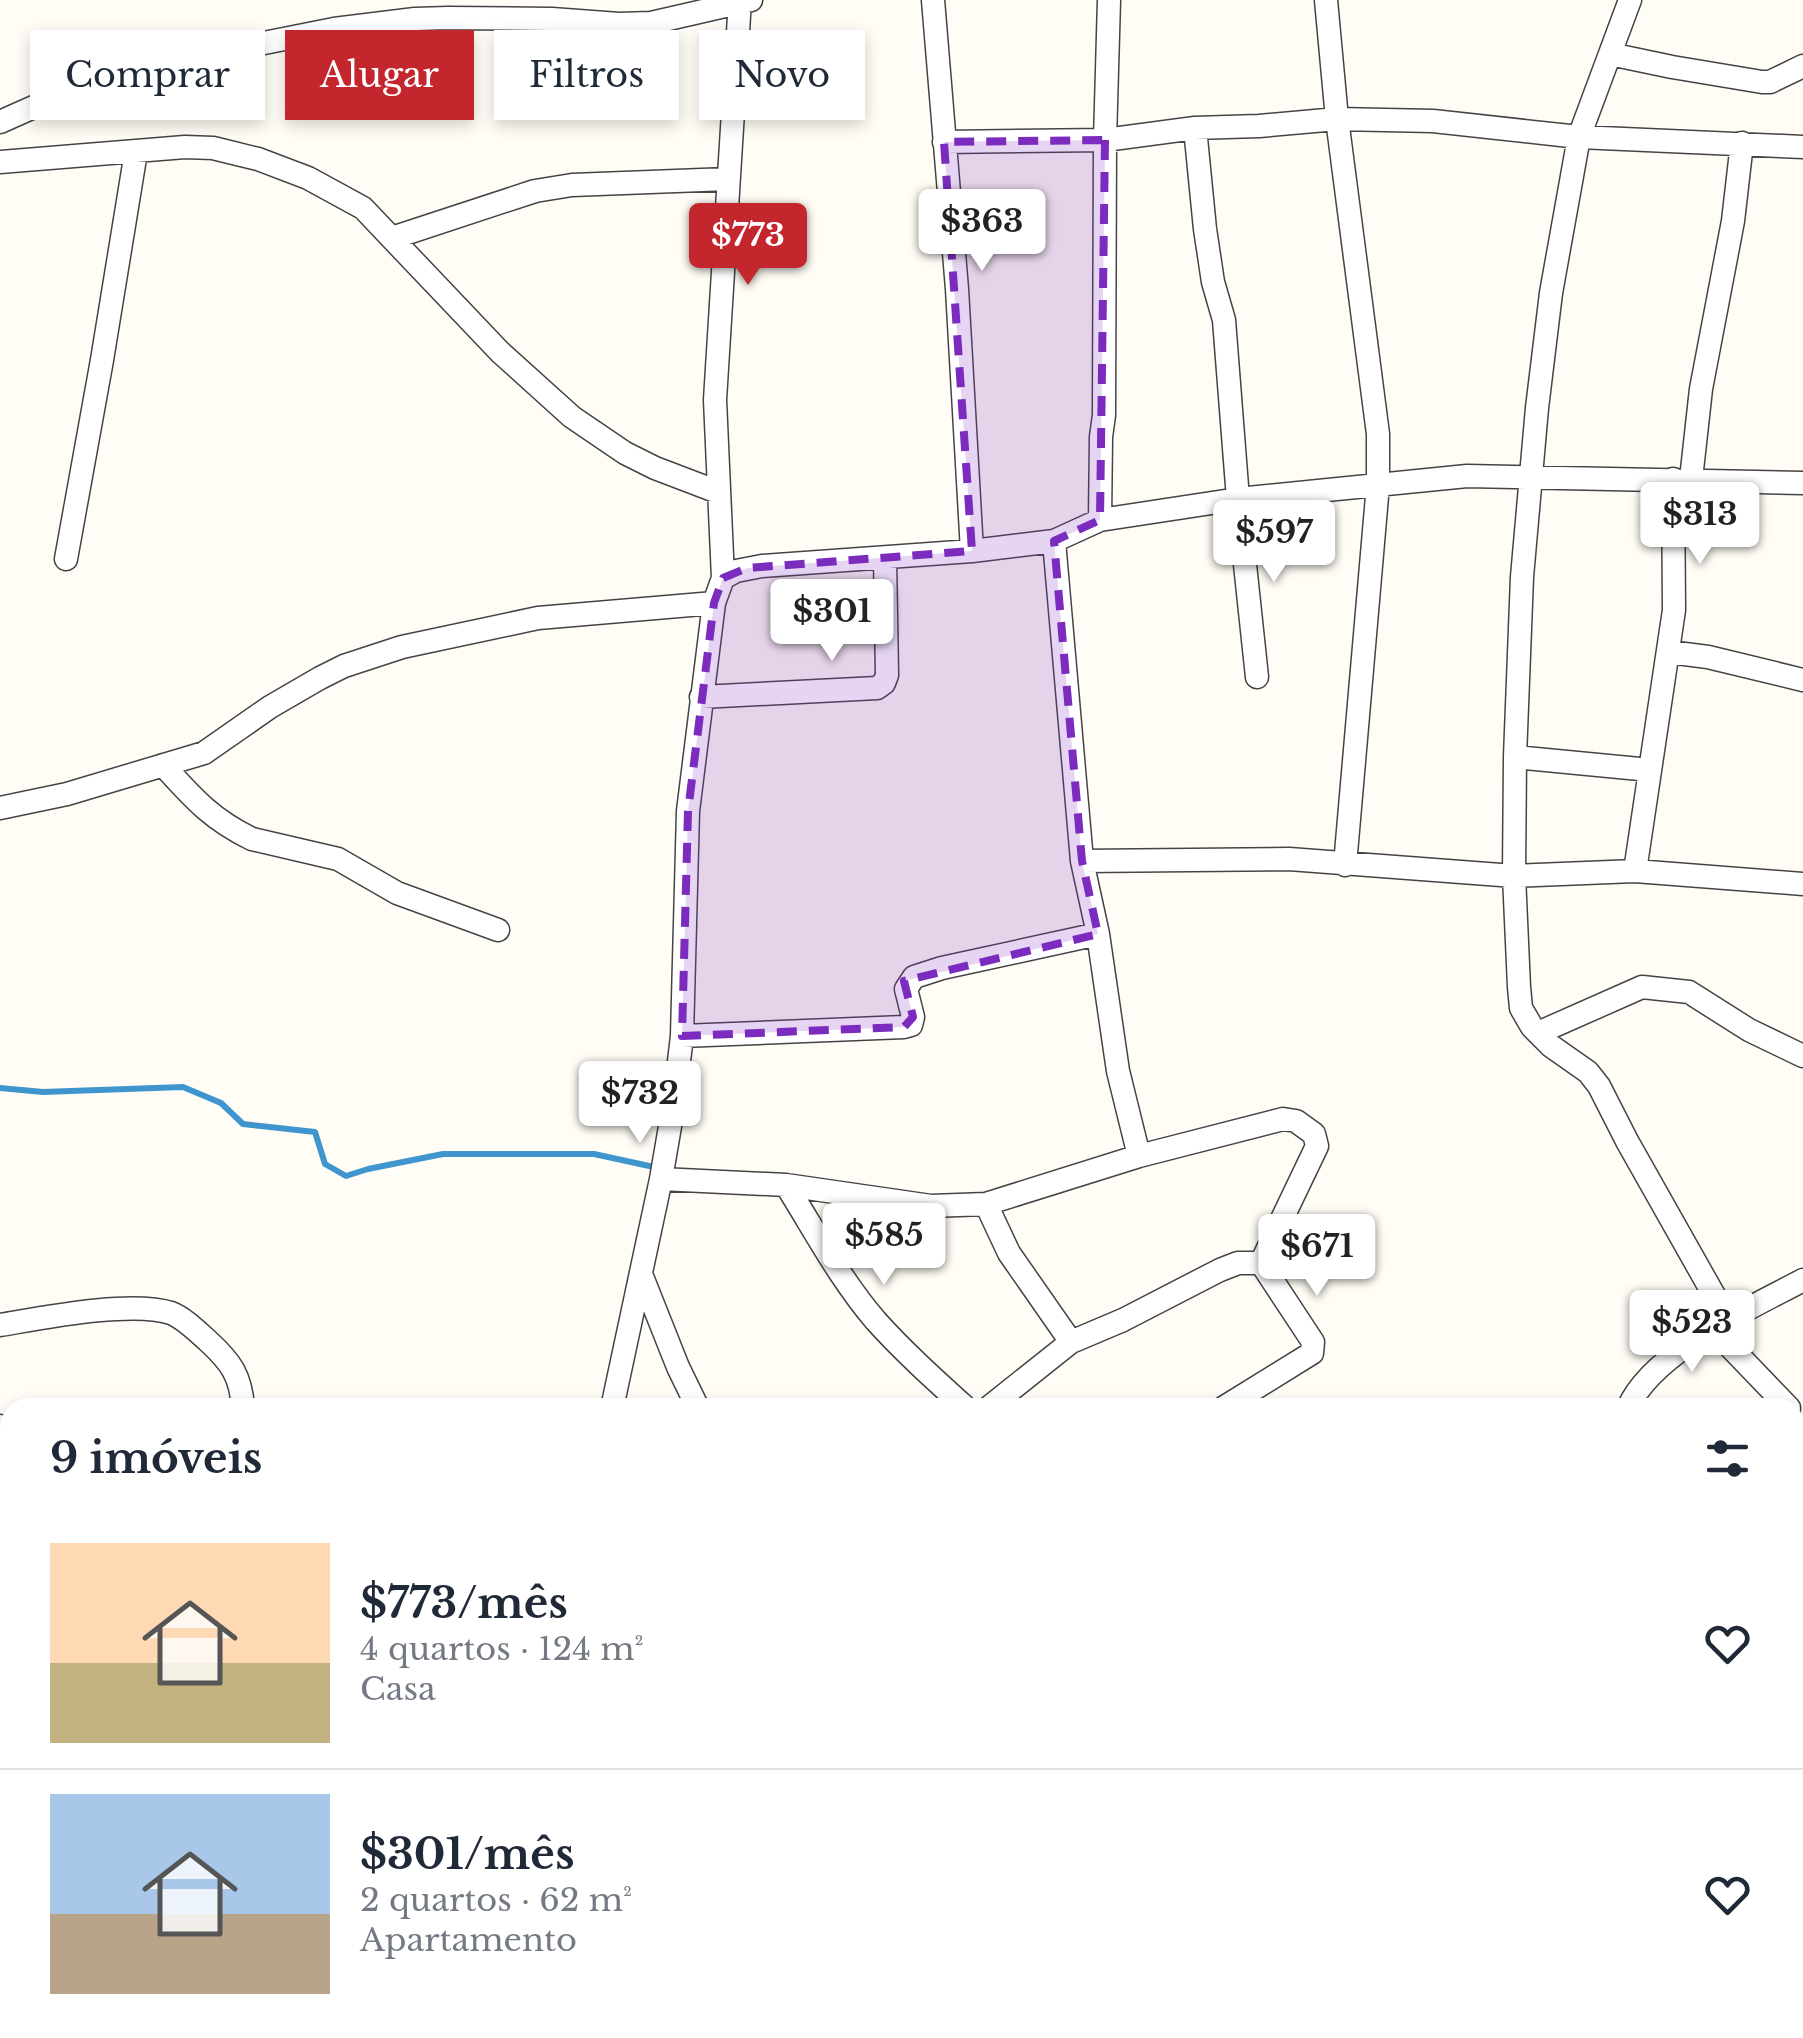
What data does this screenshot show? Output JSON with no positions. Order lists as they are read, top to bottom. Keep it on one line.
{"page":{"chip":["Comprar","Alugar","Filtros","Novo"],"price":["$363","$773","$313","$597","$301","$732","$585","$671","$523"],"heading":"9 imóveis","list":[{"name":"$773/mês","note":"4 quartos · 124 m² · Casa"},{"name":"$301/mês","note":"2 quartos · 62 m² · Apartamento"}]}}
